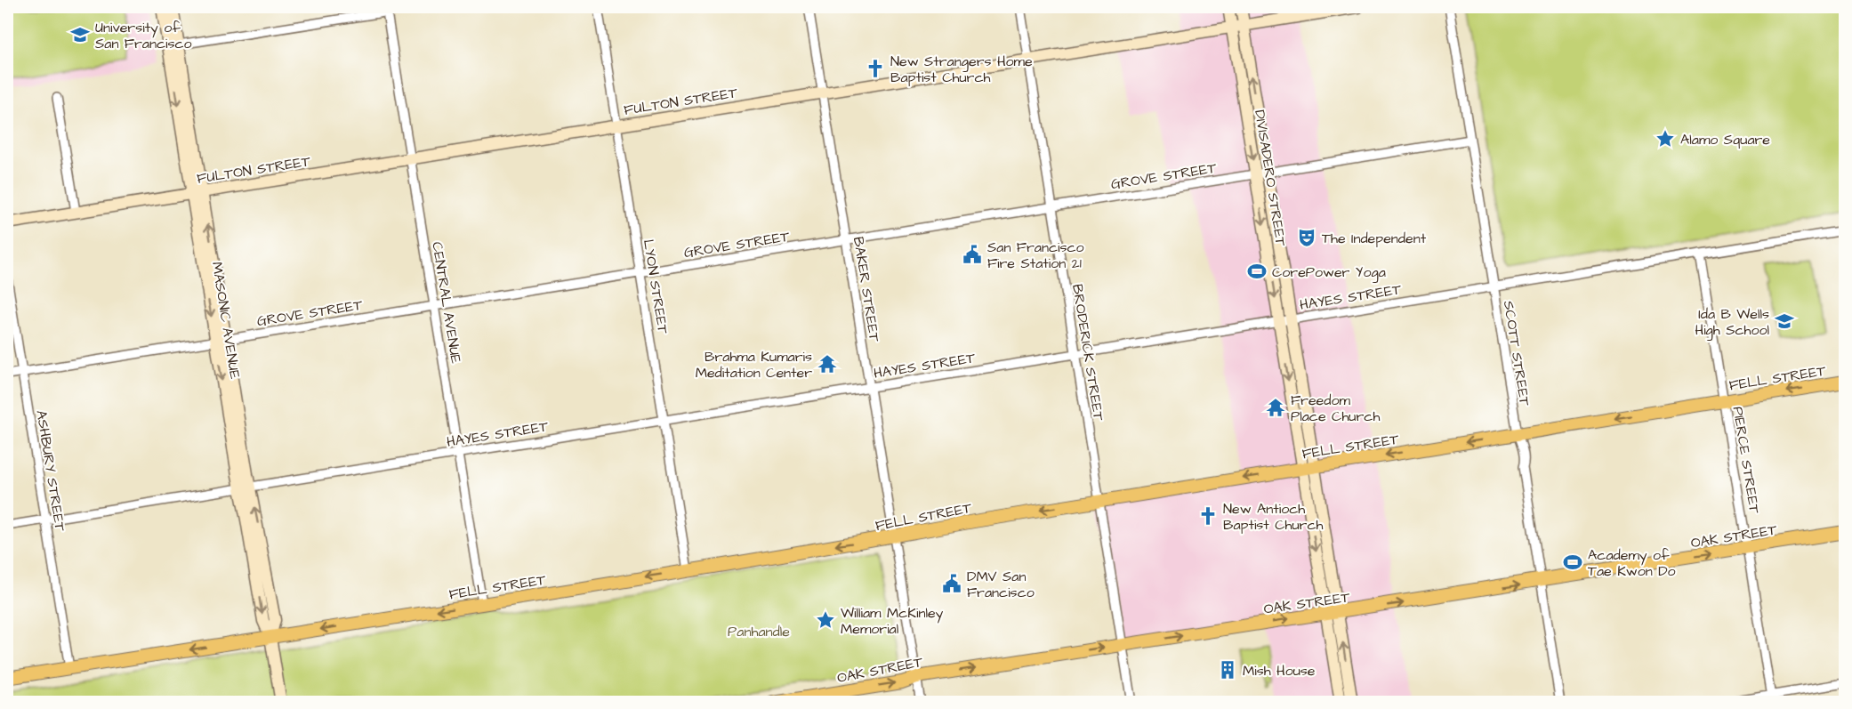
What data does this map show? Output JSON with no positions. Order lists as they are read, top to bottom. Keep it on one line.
{"streets":{"main road":["FULTON STREET","DIVISADERO STREET","MASONIC AVENUE","FELL STREET","OAK STREET"],"street":["GROVE STREET","LYON STREET","BAKER STREET","HAYES STREET","CENTRAL AVENUE","BRODERICK STREET","SCOTT STREET","PIERCE STREET","ASHBURY STREET"]},"crossings":[["FULTON STREET","DIVISADERO STREET"],["FULTON STREET","LYON STREET"],["FULTON STREET","BAKER STREET"],["FULTON STREET","CENTRAL AVENUE"],["FULTON STREET","MASONIC AVENUE"],["FULTON STREET","BRODERICK STREET"],["GROVE STREET","DIVISADERO STREET"],["GROVE STREET","LYON STREET"],["GROVE STREET","BAKER STREET"],["GROVE STREET","CENTRAL AVENUE"],["GROVE STREET","MASONIC AVENUE"],["GROVE STREET","BRODERICK STREET"],["GROVE STREET","SCOTT STREET"],["GROVE STREET","ASHBURY STREET"],["DIVISADERO STREET","HAYES STREET"],["DIVISADERO STREET","FELL STREET"],["DIVISADERO STREET","OAK STREET"],["LYON STREET","HAYES STREET"],["LYON STREET","FELL STREET"],["BAKER STREET","HAYES STREET"],["BAKER STREET","FELL STREET"],["BAKER STREET","OAK STREET"],["HAYES STREET","CENTRAL AVENUE"],["HAYES STREET","MASONIC AVENUE"],["HAYES STREET","BRODERICK STREET"],["HAYES STREET","SCOTT STREET"],["HAYES STREET","PIERCE STREET"],["HAYES STREET","ASHBURY STREET"],["CENTRAL AVENUE","FELL STREET"],["MASONIC AVENUE","FELL STREET"],["BRODERICK STREET","FELL STREET"],["BRODERICK STREET","OAK STREET"],["SCOTT STREET","FELL STREET"],["SCOTT STREET","OAK STREET"],["FELL STREET","PIERCE STREET"],["FELL STREET","ASHBURY STREET"],["PIERCE STREET","OAK STREET"]],"one_way":["FELL STREET","OAK STREET"],"parks":["Panhandle"],"places":{"school or university":["University of San Francisco","Ida B Wells High School"],"church":["New Strangers Home Baptist Church","New Antioch Baptist Church"],"place":["Alamo Square","William McKinley Memorial"],"theatre":["The Independent"],"public building":["San Francisco Fire Station 21","DMV San Francisco"],"sports":["CorePower Yoga","Academy of Tae Kwon Do"],"temple":["Brahma Kumaris Meditation Center","Freedom Place Church"],"building":["Mish House"]}}
